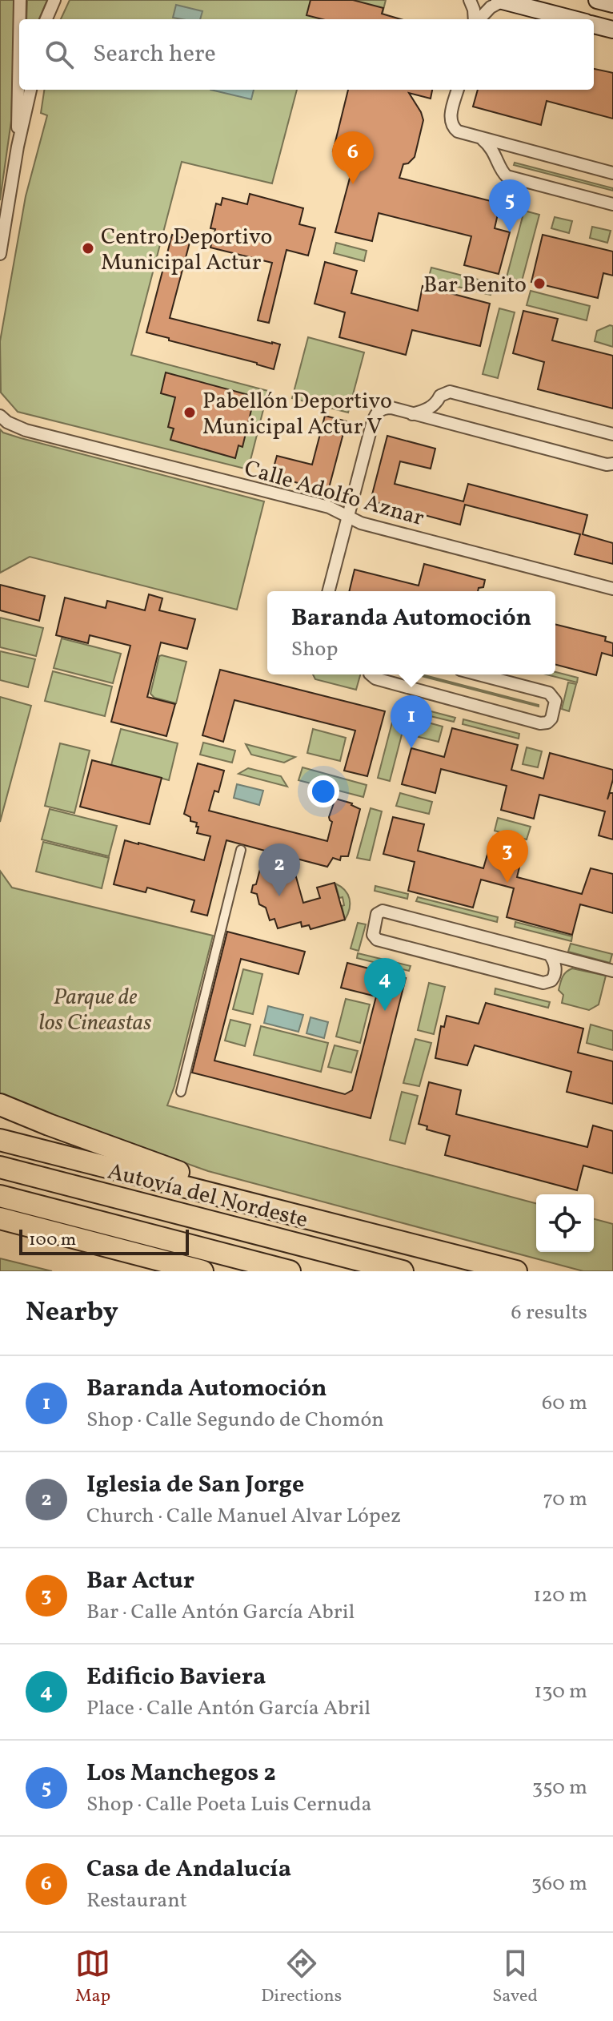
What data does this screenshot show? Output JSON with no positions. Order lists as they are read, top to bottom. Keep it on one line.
{"streets":{"highway":["Autovía del Nordeste"],"street":["Calle Adolfo Aznar"]},"parks":["Parque de los Cineastas"],"places":["Centro Deportivo Municipal Actur","Bar Benito","Pabellón Deportivo Municipal Actur V"],"scale_bar":"100 m","page":{"search":"Search here","pins":["6","5","1","3","2","4"],"popup":["Baranda Automoción","Shop"],"scale":"100 m","heading":["Nearby","6 results"],"list":[{"mark":"1","name":"Baranda Automoción","note":"Shop · Calle Segundo de Chomón","value":"60 m"},{"mark":"2","name":"Iglesia de San Jorge","note":"Church · Calle Manuel Alvar López","value":"70 m"},{"mark":"3","name":"Bar Actur","note":"Bar · Calle Antón García Abril","value":"120 m"},{"mark":"4","name":"Edificio Baviera","note":"Place · Calle Antón García Abril","value":"130 m"},{"mark":"5","name":"Los Manchegos 2","note":"Shop · Calle Poeta Luis Cernuda","value":"350 m"},{"mark":"6","name":"Casa de Andalucía","note":"Restaurant","value":"360 m"}],"nav":["Map","Directions","Saved"]}}
